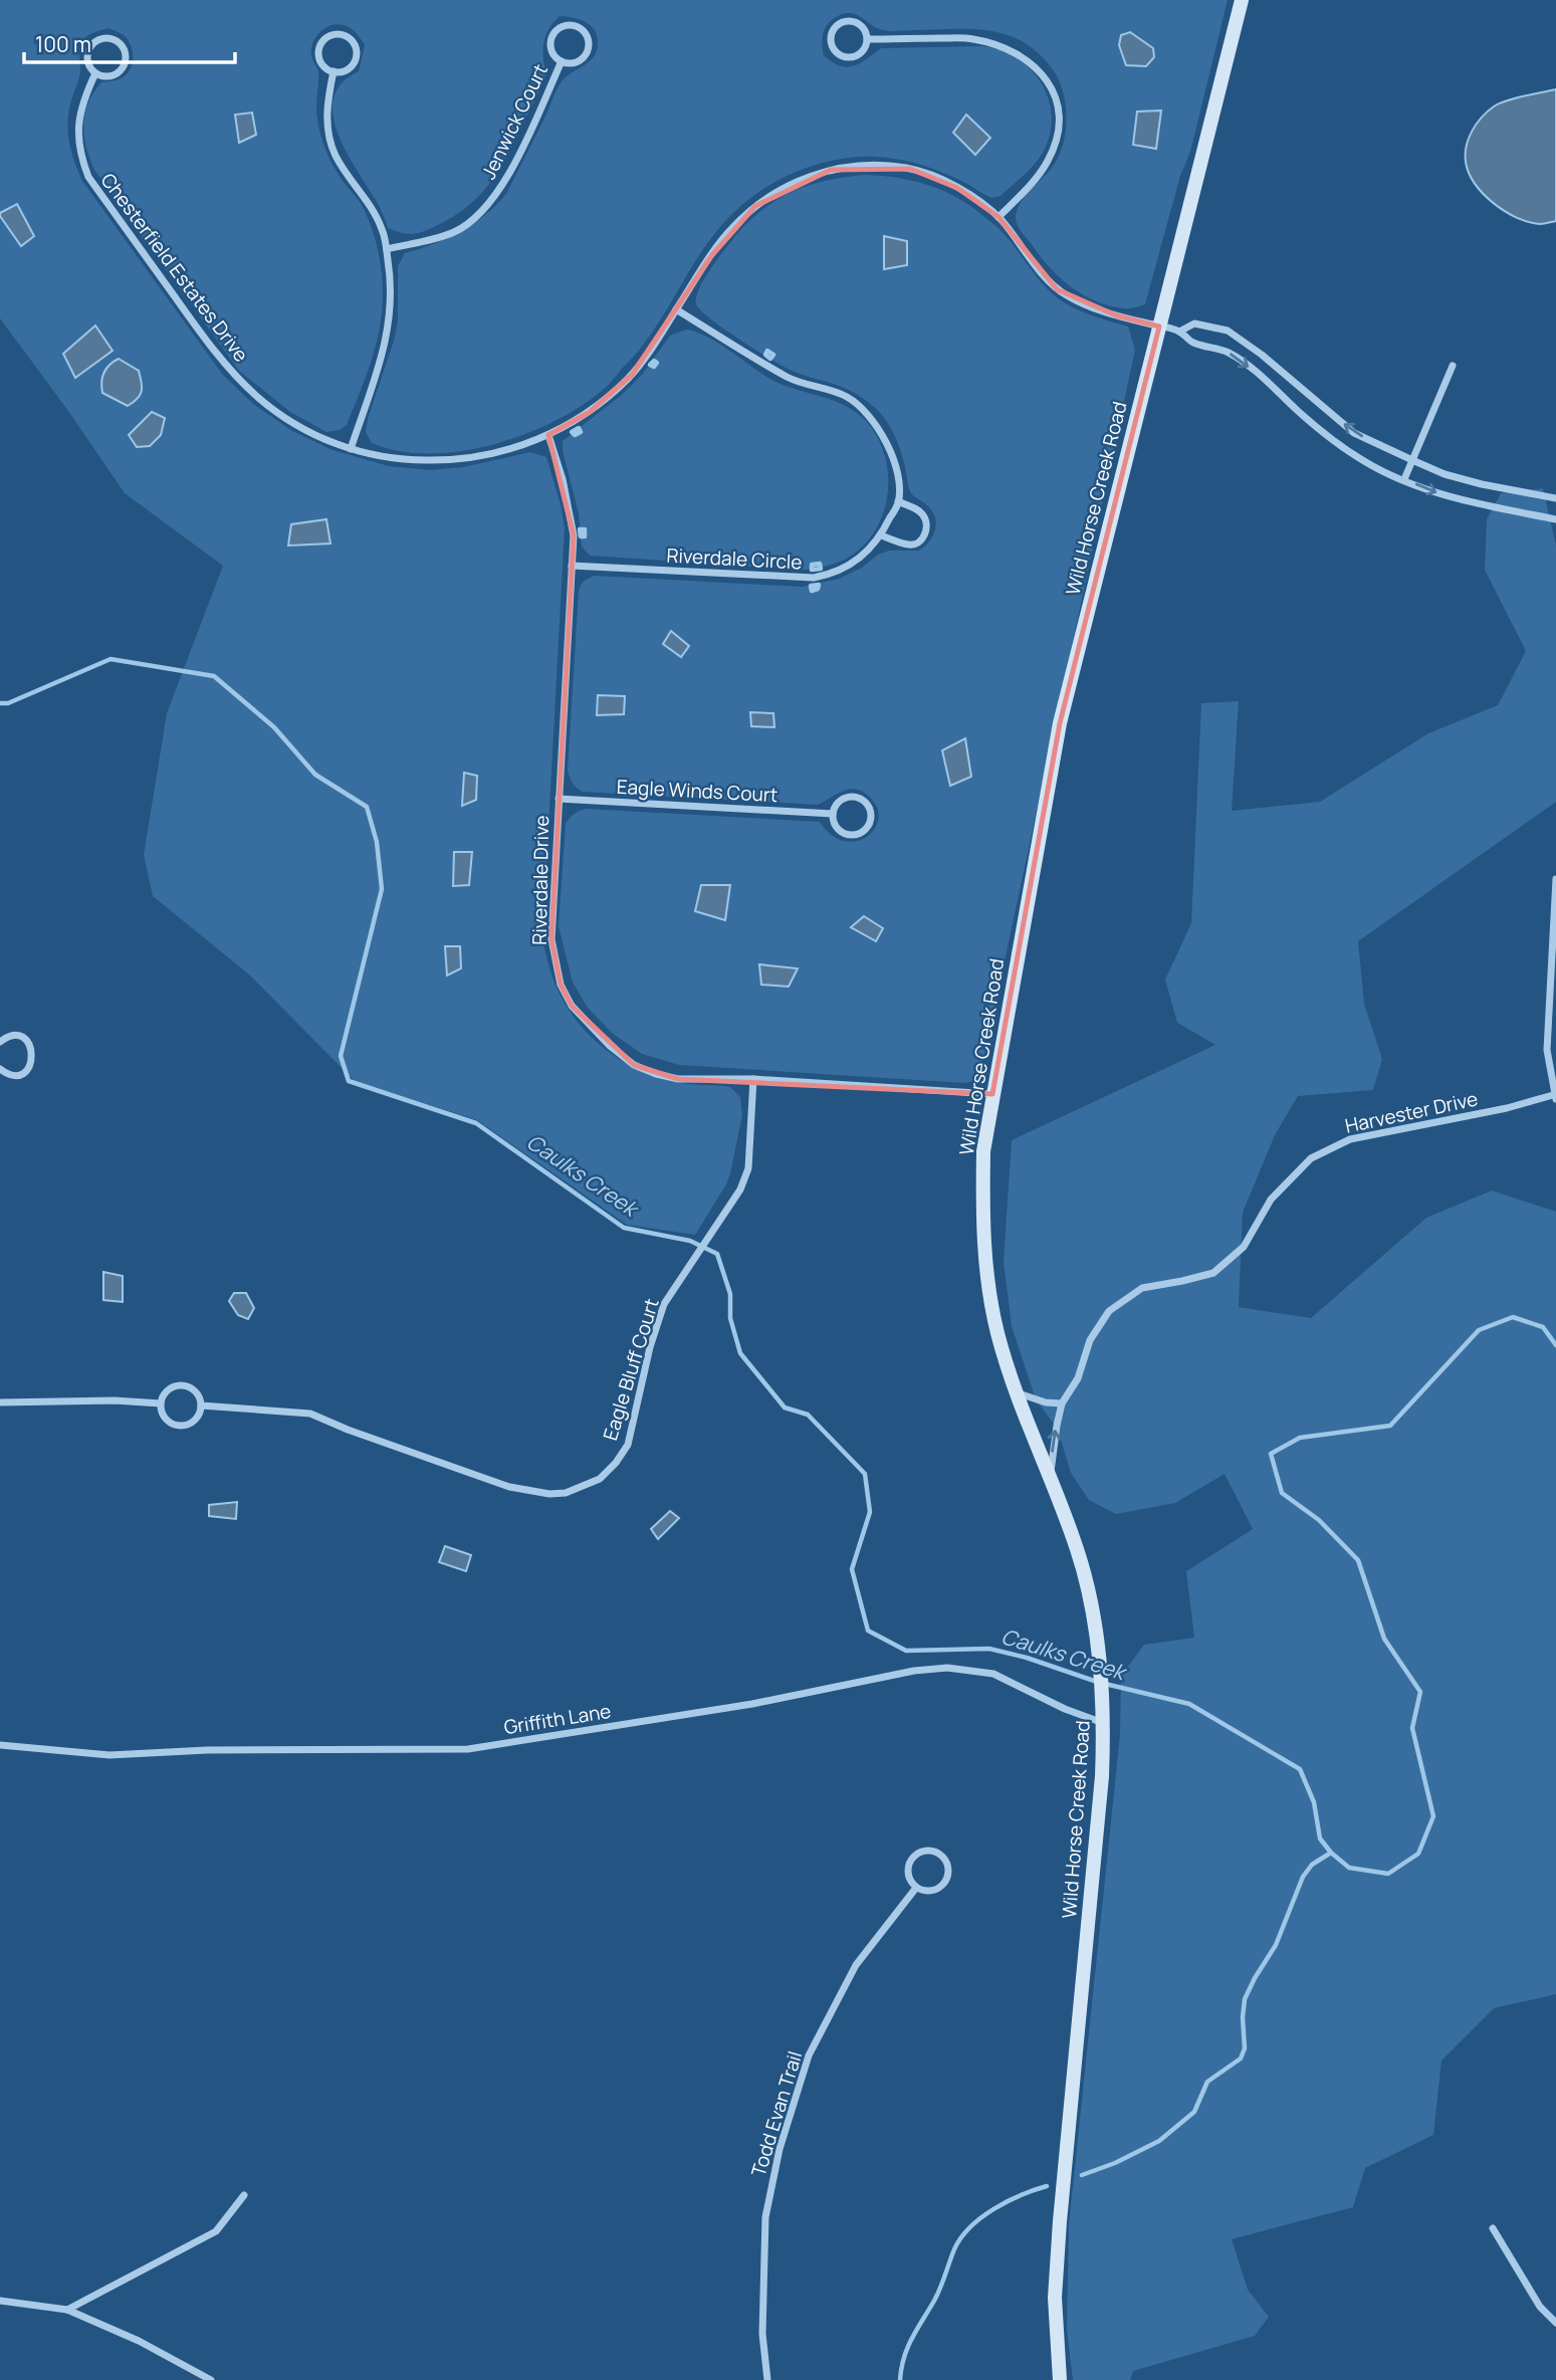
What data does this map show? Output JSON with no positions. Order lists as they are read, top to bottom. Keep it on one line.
{"streets":{"main road":["Wild Horse Creek Road"],"street":["Jenwick Court","Chesterfield Estates Drive","Riverdale Circle","Eagle Winds Court","Riverdale Drive","Harvester Drive","Eagle Bluff Court","Griffith Lane","Todd Evan Trail"]},"crossings":[["Chesterfield Estates Drive","Wild Horse Creek Road"],["Chesterfield Estates Drive","Riverdale Drive"],["Wild Horse Creek Road","Riverdale Drive"],["Wild Horse Creek Road","Harvester Drive"],["Wild Horse Creek Road","Griffith Lane"],["Riverdale Circle","Riverdale Drive"],["Eagle Winds Court","Riverdale Drive"],["Riverdale Drive","Eagle Bluff Court"]],"water":["Caulks Creek"],"scale_bar":"100 m"}
